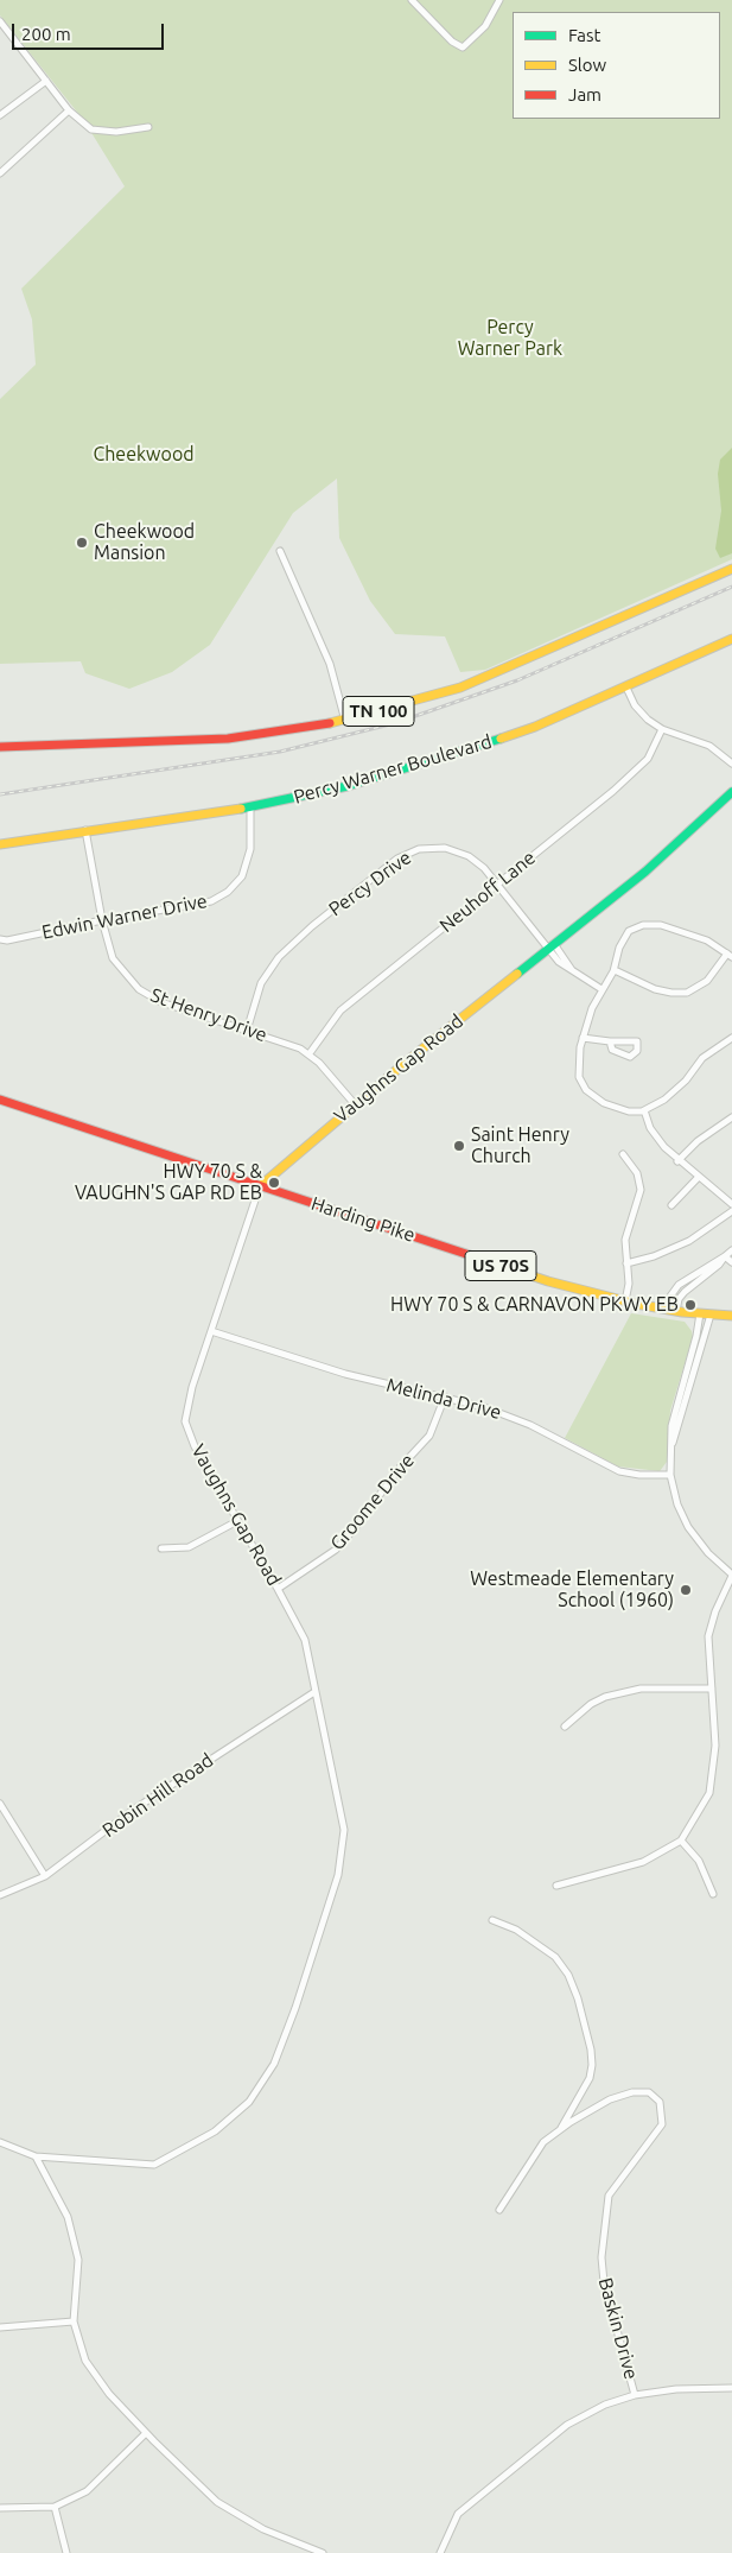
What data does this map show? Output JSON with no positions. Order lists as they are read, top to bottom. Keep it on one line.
{"streets":{"main road":["TN 100","Percy Warner Boulevard","Vaughns Gap Road","Harding Pike","US 70S"],"street":["Percy Drive","Neuhoff Lane","Edwin Warner Drive","St Henry Drive","Melinda Drive","Groome Drive","Robin Hill Road","Baskin Drive"]},"crossings":[["Percy Warner Boulevard","Edwin Warner Drive"],["Percy Warner Boulevard","St Henry Drive"],["Percy Drive","Neuhoff Lane"],["Percy Drive","St Henry Drive"],["Percy Drive","Vaughns Gap Road"],["Neuhoff Lane","St Henry Drive"],["Edwin Warner Drive","St Henry Drive"],["St Henry Drive","Vaughns Gap Road"],["Vaughns Gap Road","Harding Pike"],["Vaughns Gap Road","Melinda Drive"],["Vaughns Gap Road","Groome Drive"],["Vaughns Gap Road","Robin Hill Road"],["Melinda Drive","Groome Drive"]],"parks":["Percy Warner Park","Cheekwood"],"places":["Cheekwood Mansion","Saint Henry Church","HWY 70 S & VAUGHN'S GAP RD EB","HWY 70 S & CARNAVON PKWY EB","Westmeade Elementary School (1960)"],"legend":["Fast","Slow","Jam"],"scale_bar":"200 m"}
